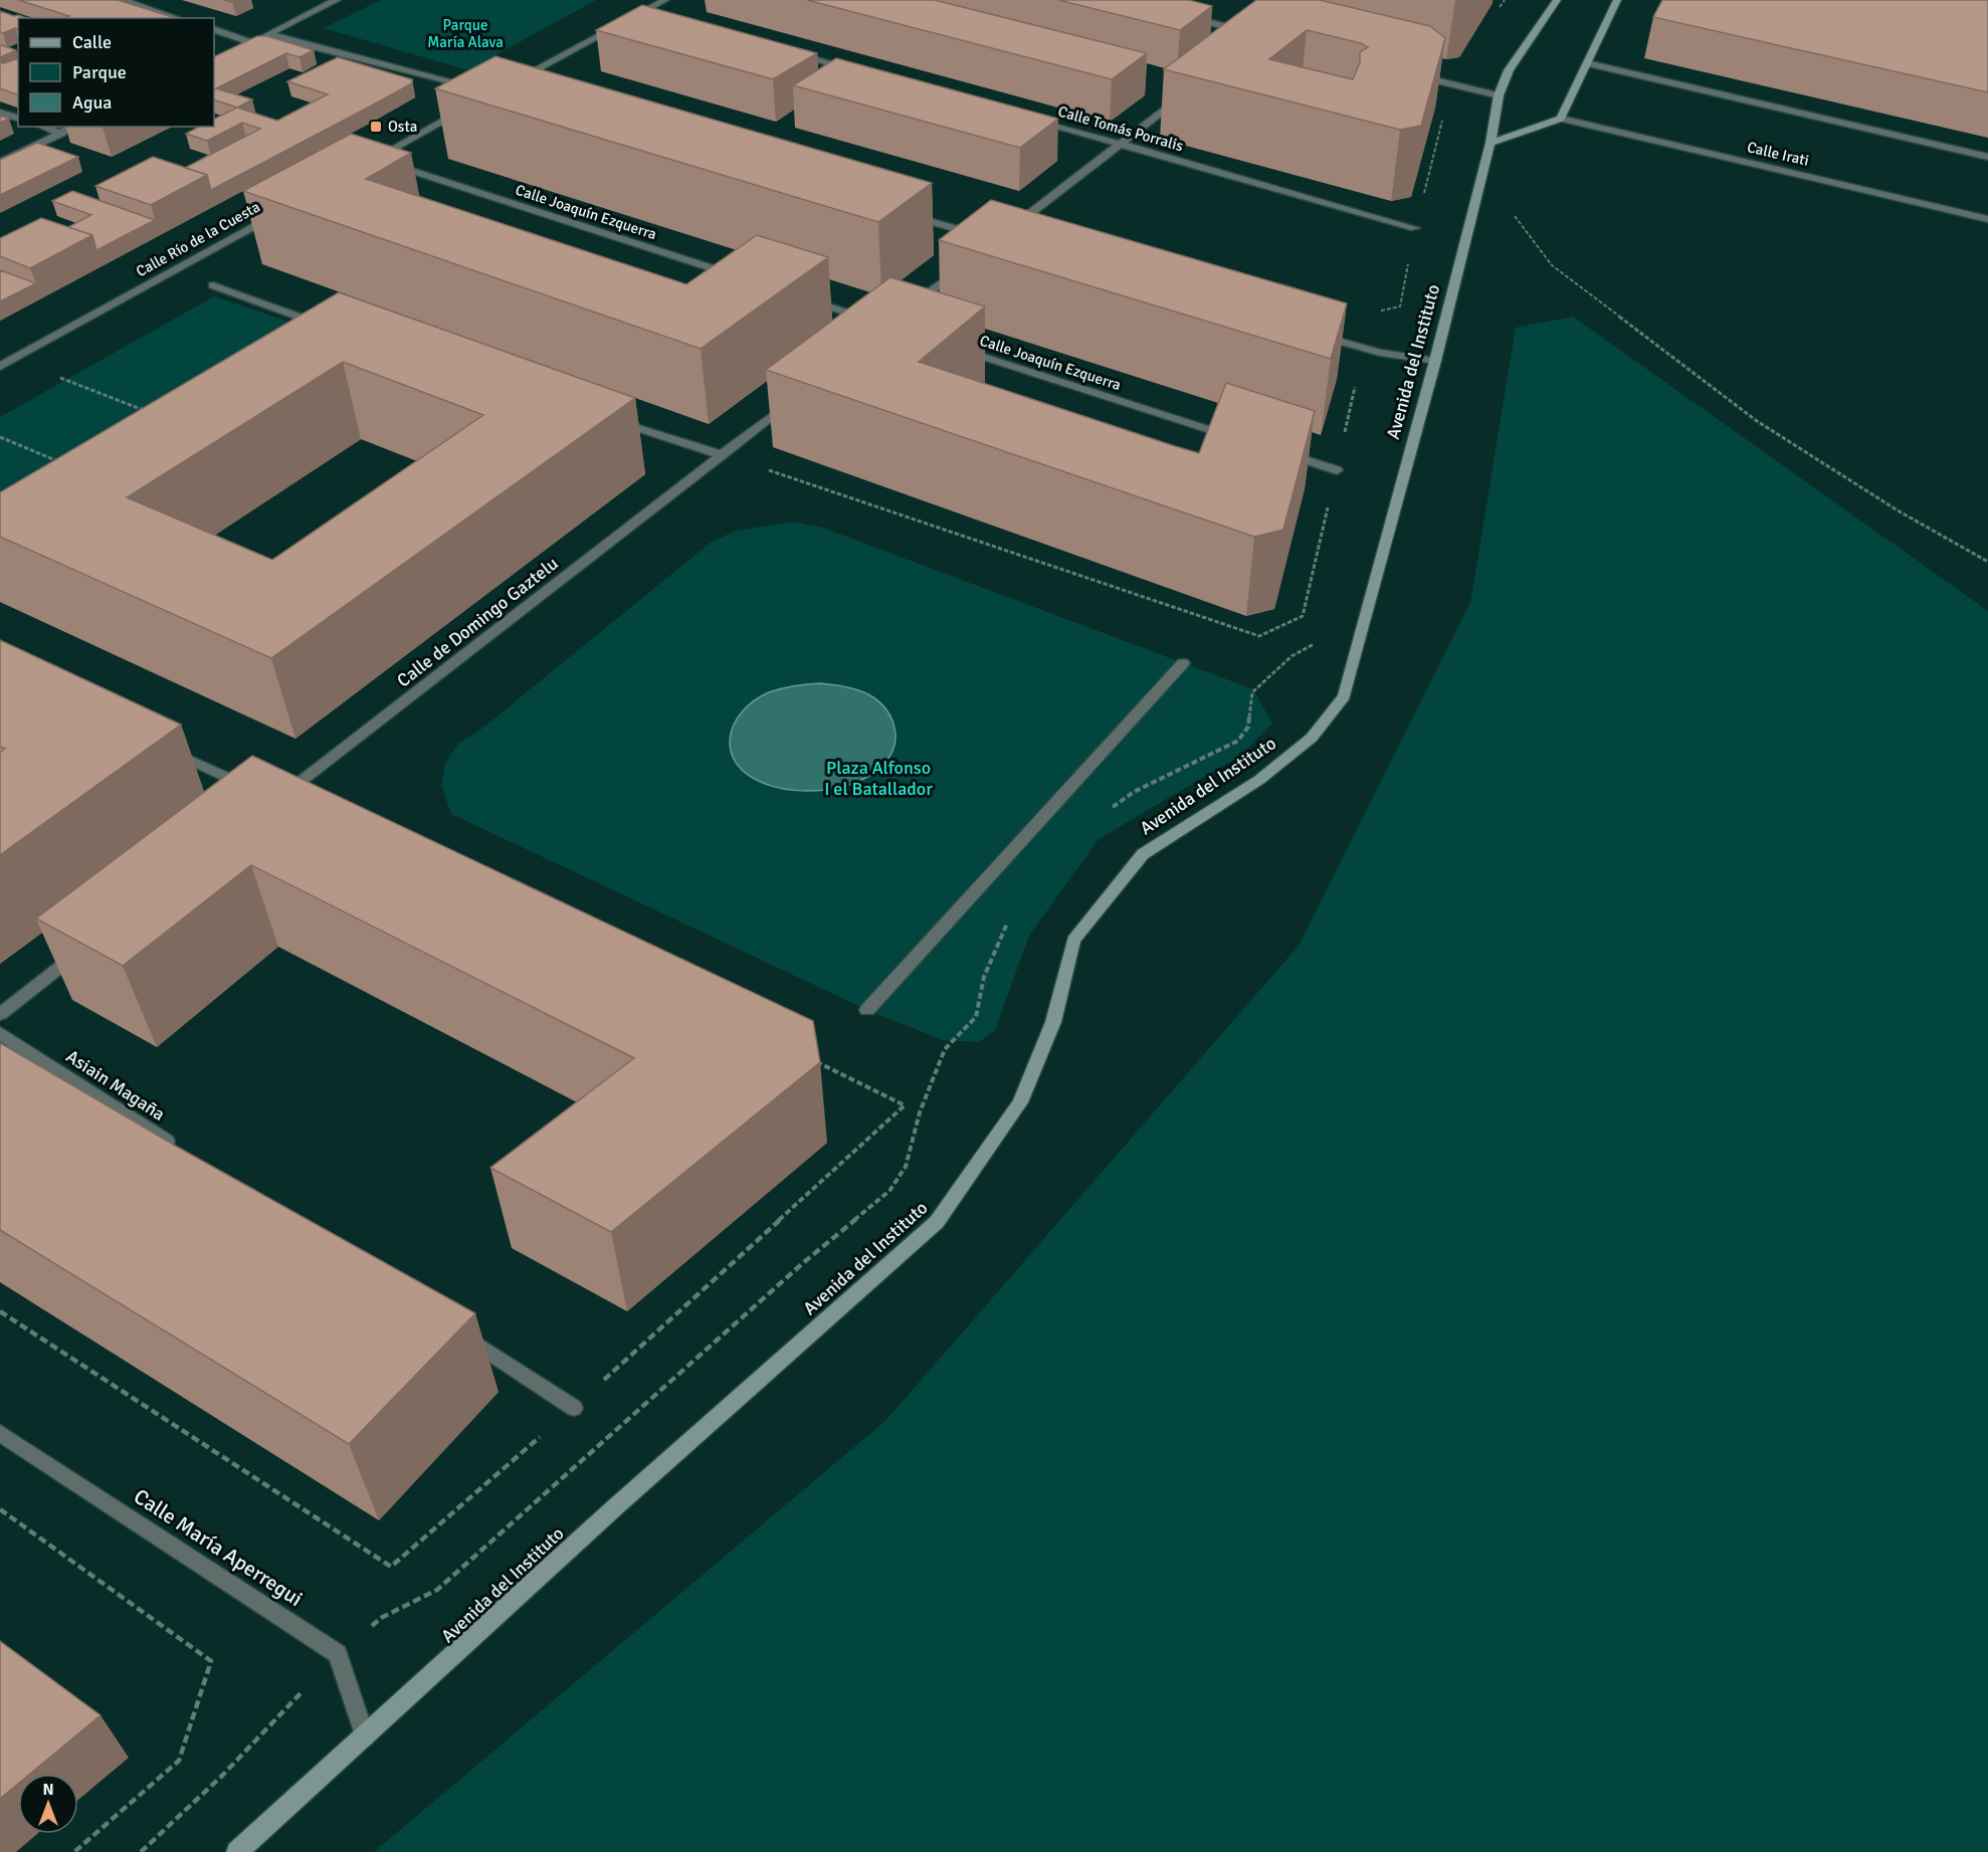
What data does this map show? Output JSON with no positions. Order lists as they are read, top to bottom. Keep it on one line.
{"streets":{"street":["Calle Tomás Porralis","Calle Irati","Calle Joaquín Ezquerra","Calle Río de la Cuesta","Avenida del Instituto","Calle de Domingo Gaztelu","Asiain Magaña","Calle María Aperregui"]},"crossings":[["Avenida del Instituto","Calle María Aperregui"]],"parks":["Parque María Alava","Plaza Alfonso I el Batallador"],"places":{"transit":["Osta"]},"legend":["Calle","Parque","Agua"],"north":"top"}
